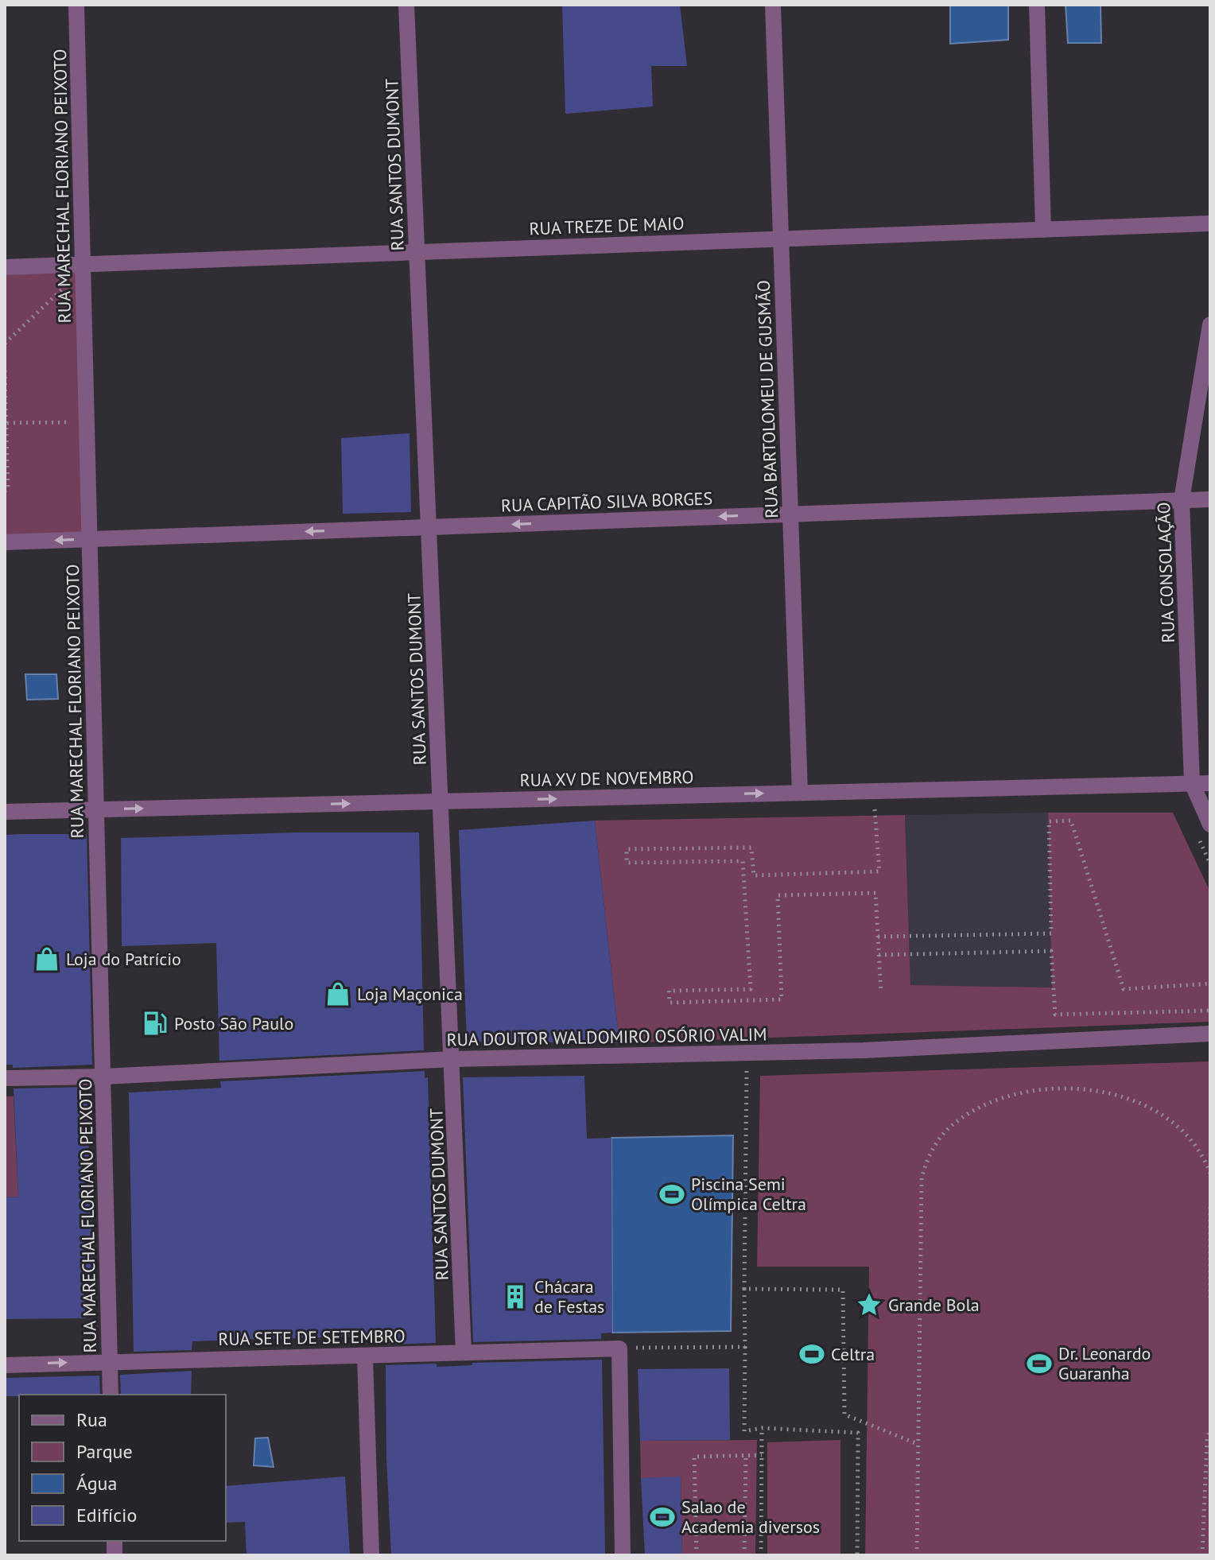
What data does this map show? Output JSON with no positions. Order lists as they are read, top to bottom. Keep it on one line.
{"streets":{"street":["RUA SANTOS DUMONT","RUA MARECHAL FLORIANO PEIXOTO","RUA TREZE DE MAIO","RUA BARTOLOMEU DE GUSMÃO","RUA CAPITÃO SILVA BORGES","RUA CONSOLAÇÃO","RUA XV DE NOVEMBRO","RUA DOUTOR WALDOMIRO OSÓRIO VALIM","RUA SETE DE SETEMBRO"]},"crossings":[["RUA SANTOS DUMONT","RUA TREZE DE MAIO"],["RUA SANTOS DUMONT","RUA CAPITÃO SILVA BORGES"],["RUA SANTOS DUMONT","RUA XV DE NOVEMBRO"],["RUA SANTOS DUMONT","RUA DOUTOR WALDOMIRO OSÓRIO VALIM"],["RUA SANTOS DUMONT","RUA SETE DE SETEMBRO"],["RUA MARECHAL FLORIANO PEIXOTO","RUA TREZE DE MAIO"],["RUA MARECHAL FLORIANO PEIXOTO","RUA CAPITÃO SILVA BORGES"],["RUA MARECHAL FLORIANO PEIXOTO","RUA XV DE NOVEMBRO"],["RUA MARECHAL FLORIANO PEIXOTO","RUA DOUTOR WALDOMIRO OSÓRIO VALIM"],["RUA MARECHAL FLORIANO PEIXOTO","RUA SETE DE SETEMBRO"],["RUA TREZE DE MAIO","RUA BARTOLOMEU DE GUSMÃO"],["RUA BARTOLOMEU DE GUSMÃO","RUA CAPITÃO SILVA BORGES"],["RUA BARTOLOMEU DE GUSMÃO","RUA XV DE NOVEMBRO"],["RUA CAPITÃO SILVA BORGES","RUA CONSOLAÇÃO"],["RUA CONSOLAÇÃO","RUA XV DE NOVEMBRO"]],"one_way":["RUA CAPITÃO SILVA BORGES","RUA XV DE NOVEMBRO"],"places":{"shop":["Loja do Patrício","Loja Maçonica"],"fuel station":["Posto São Paulo"],"sports":["Piscina Semi Olímpica Celtra","Celtra","Dr. Leonardo Guaranha","Salao de Academia diversos"],"building":["Chácara de Festas"],"place":["Grande Bola"]},"legend":["Rua","Parque","Água","Edifício"]}
